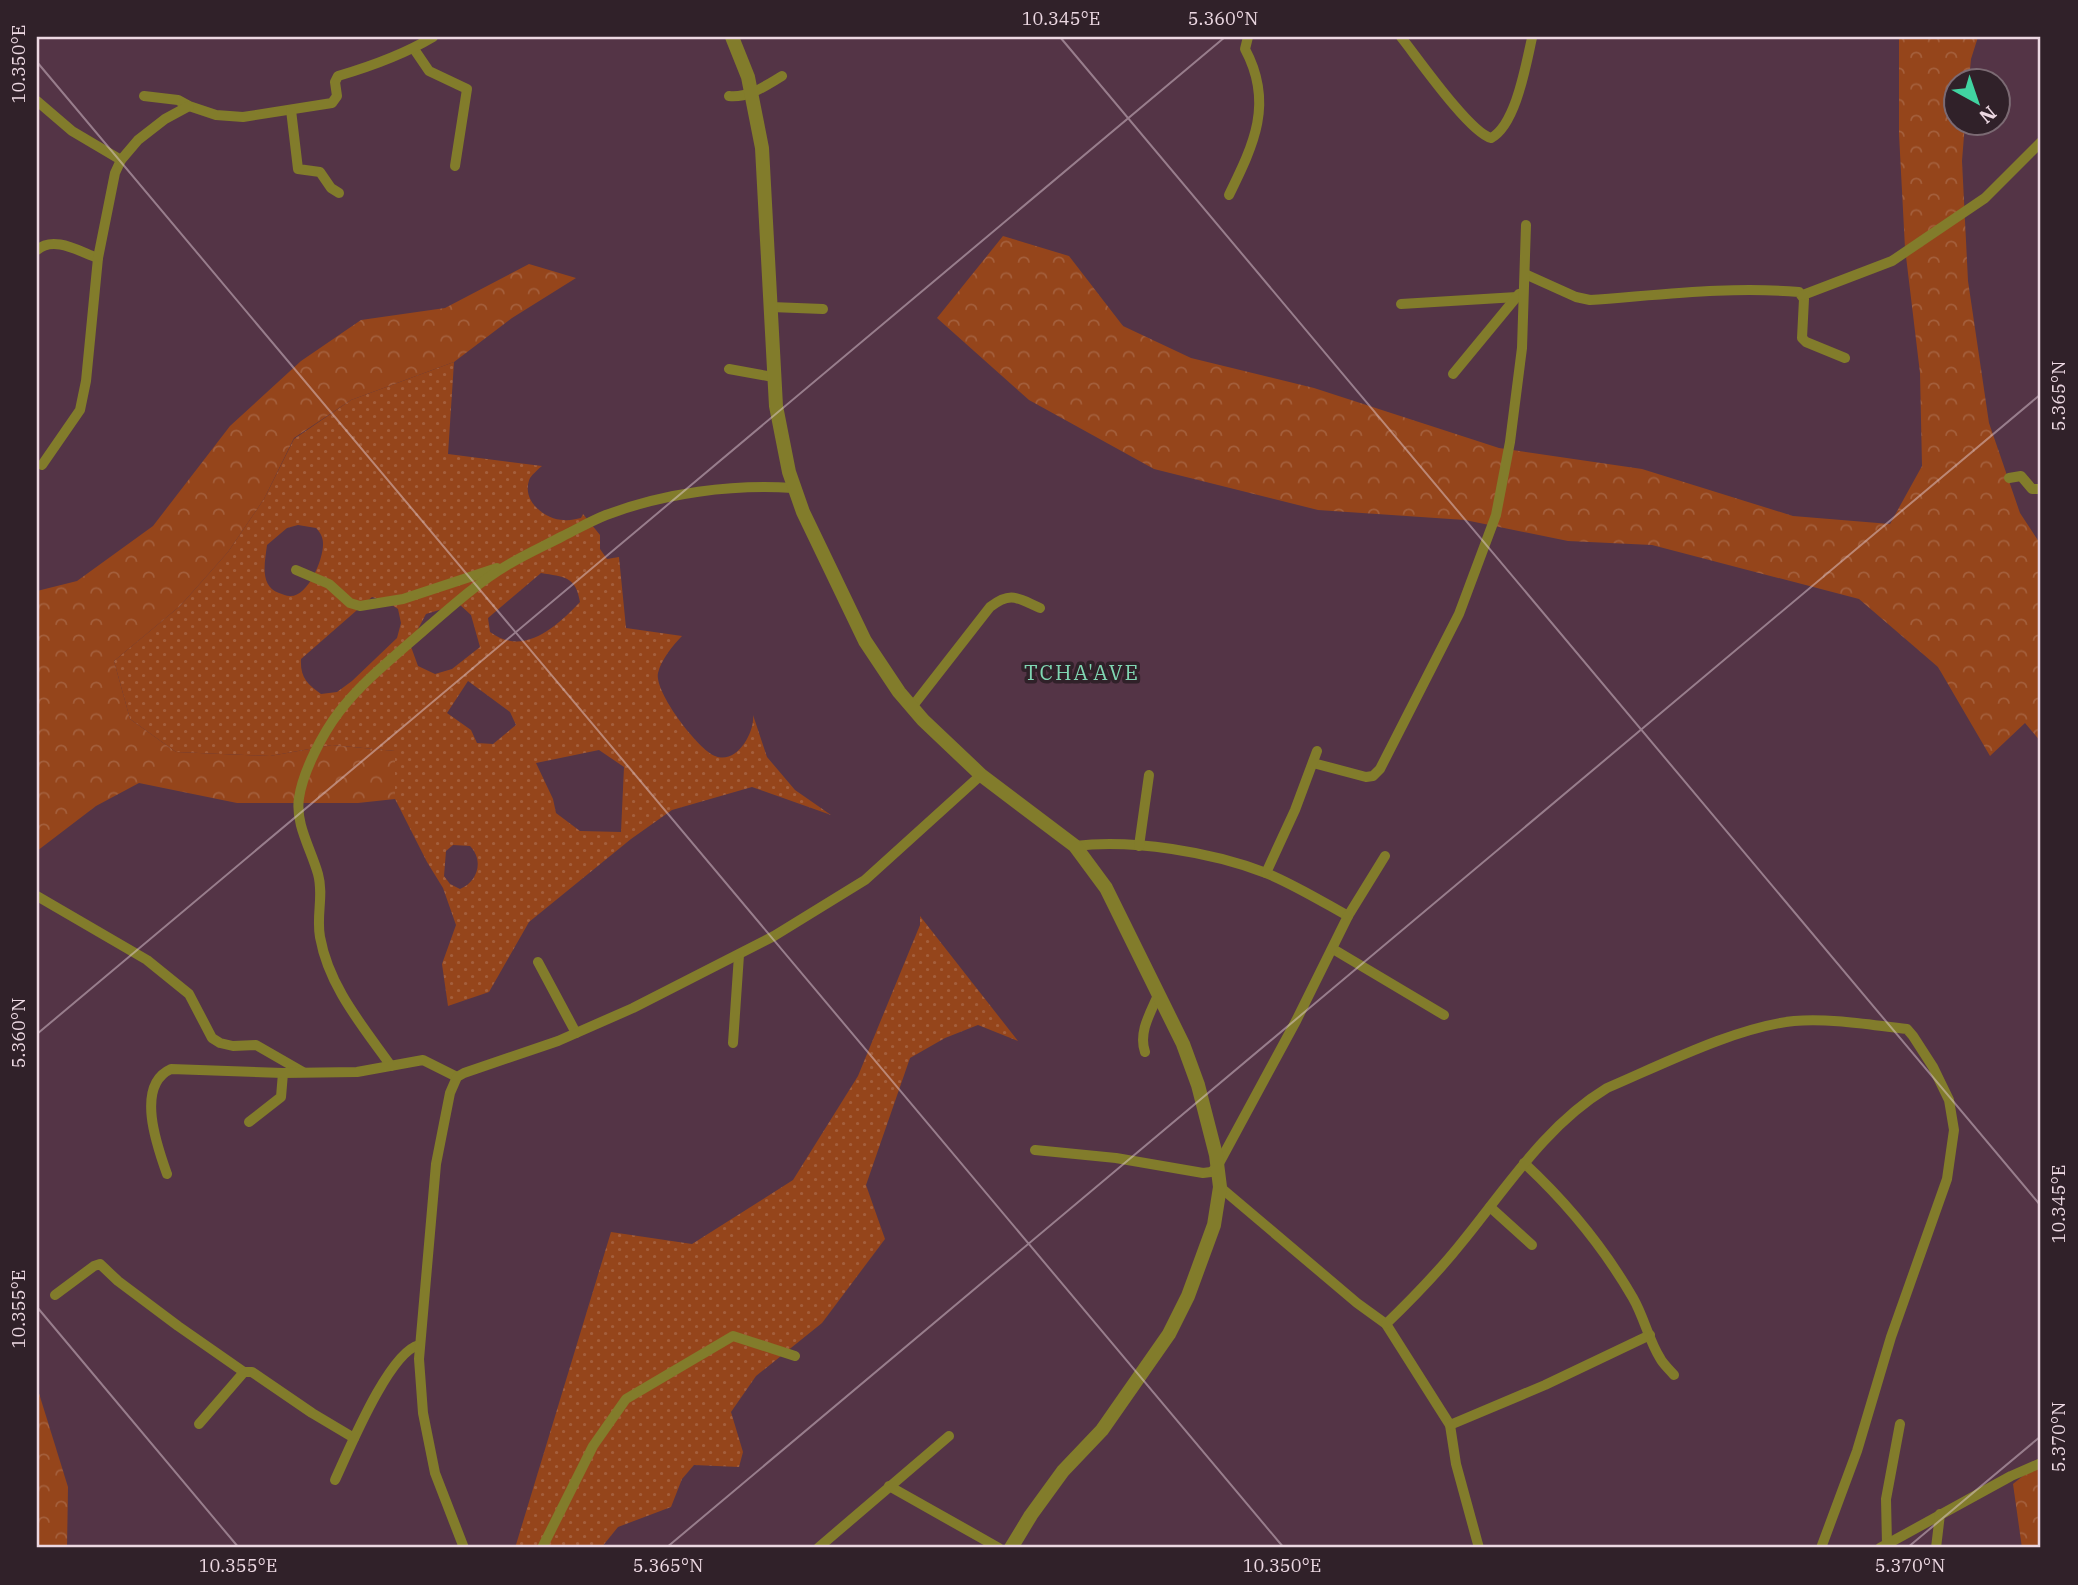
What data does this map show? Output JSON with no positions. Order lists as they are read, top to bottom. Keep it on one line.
{"districts":["TCHA'AVE"],"north":"bottom right","coordinates":["10.345°E","5.360°N","10.350°E","5.365°N","10.355°E","5.370°N"]}
